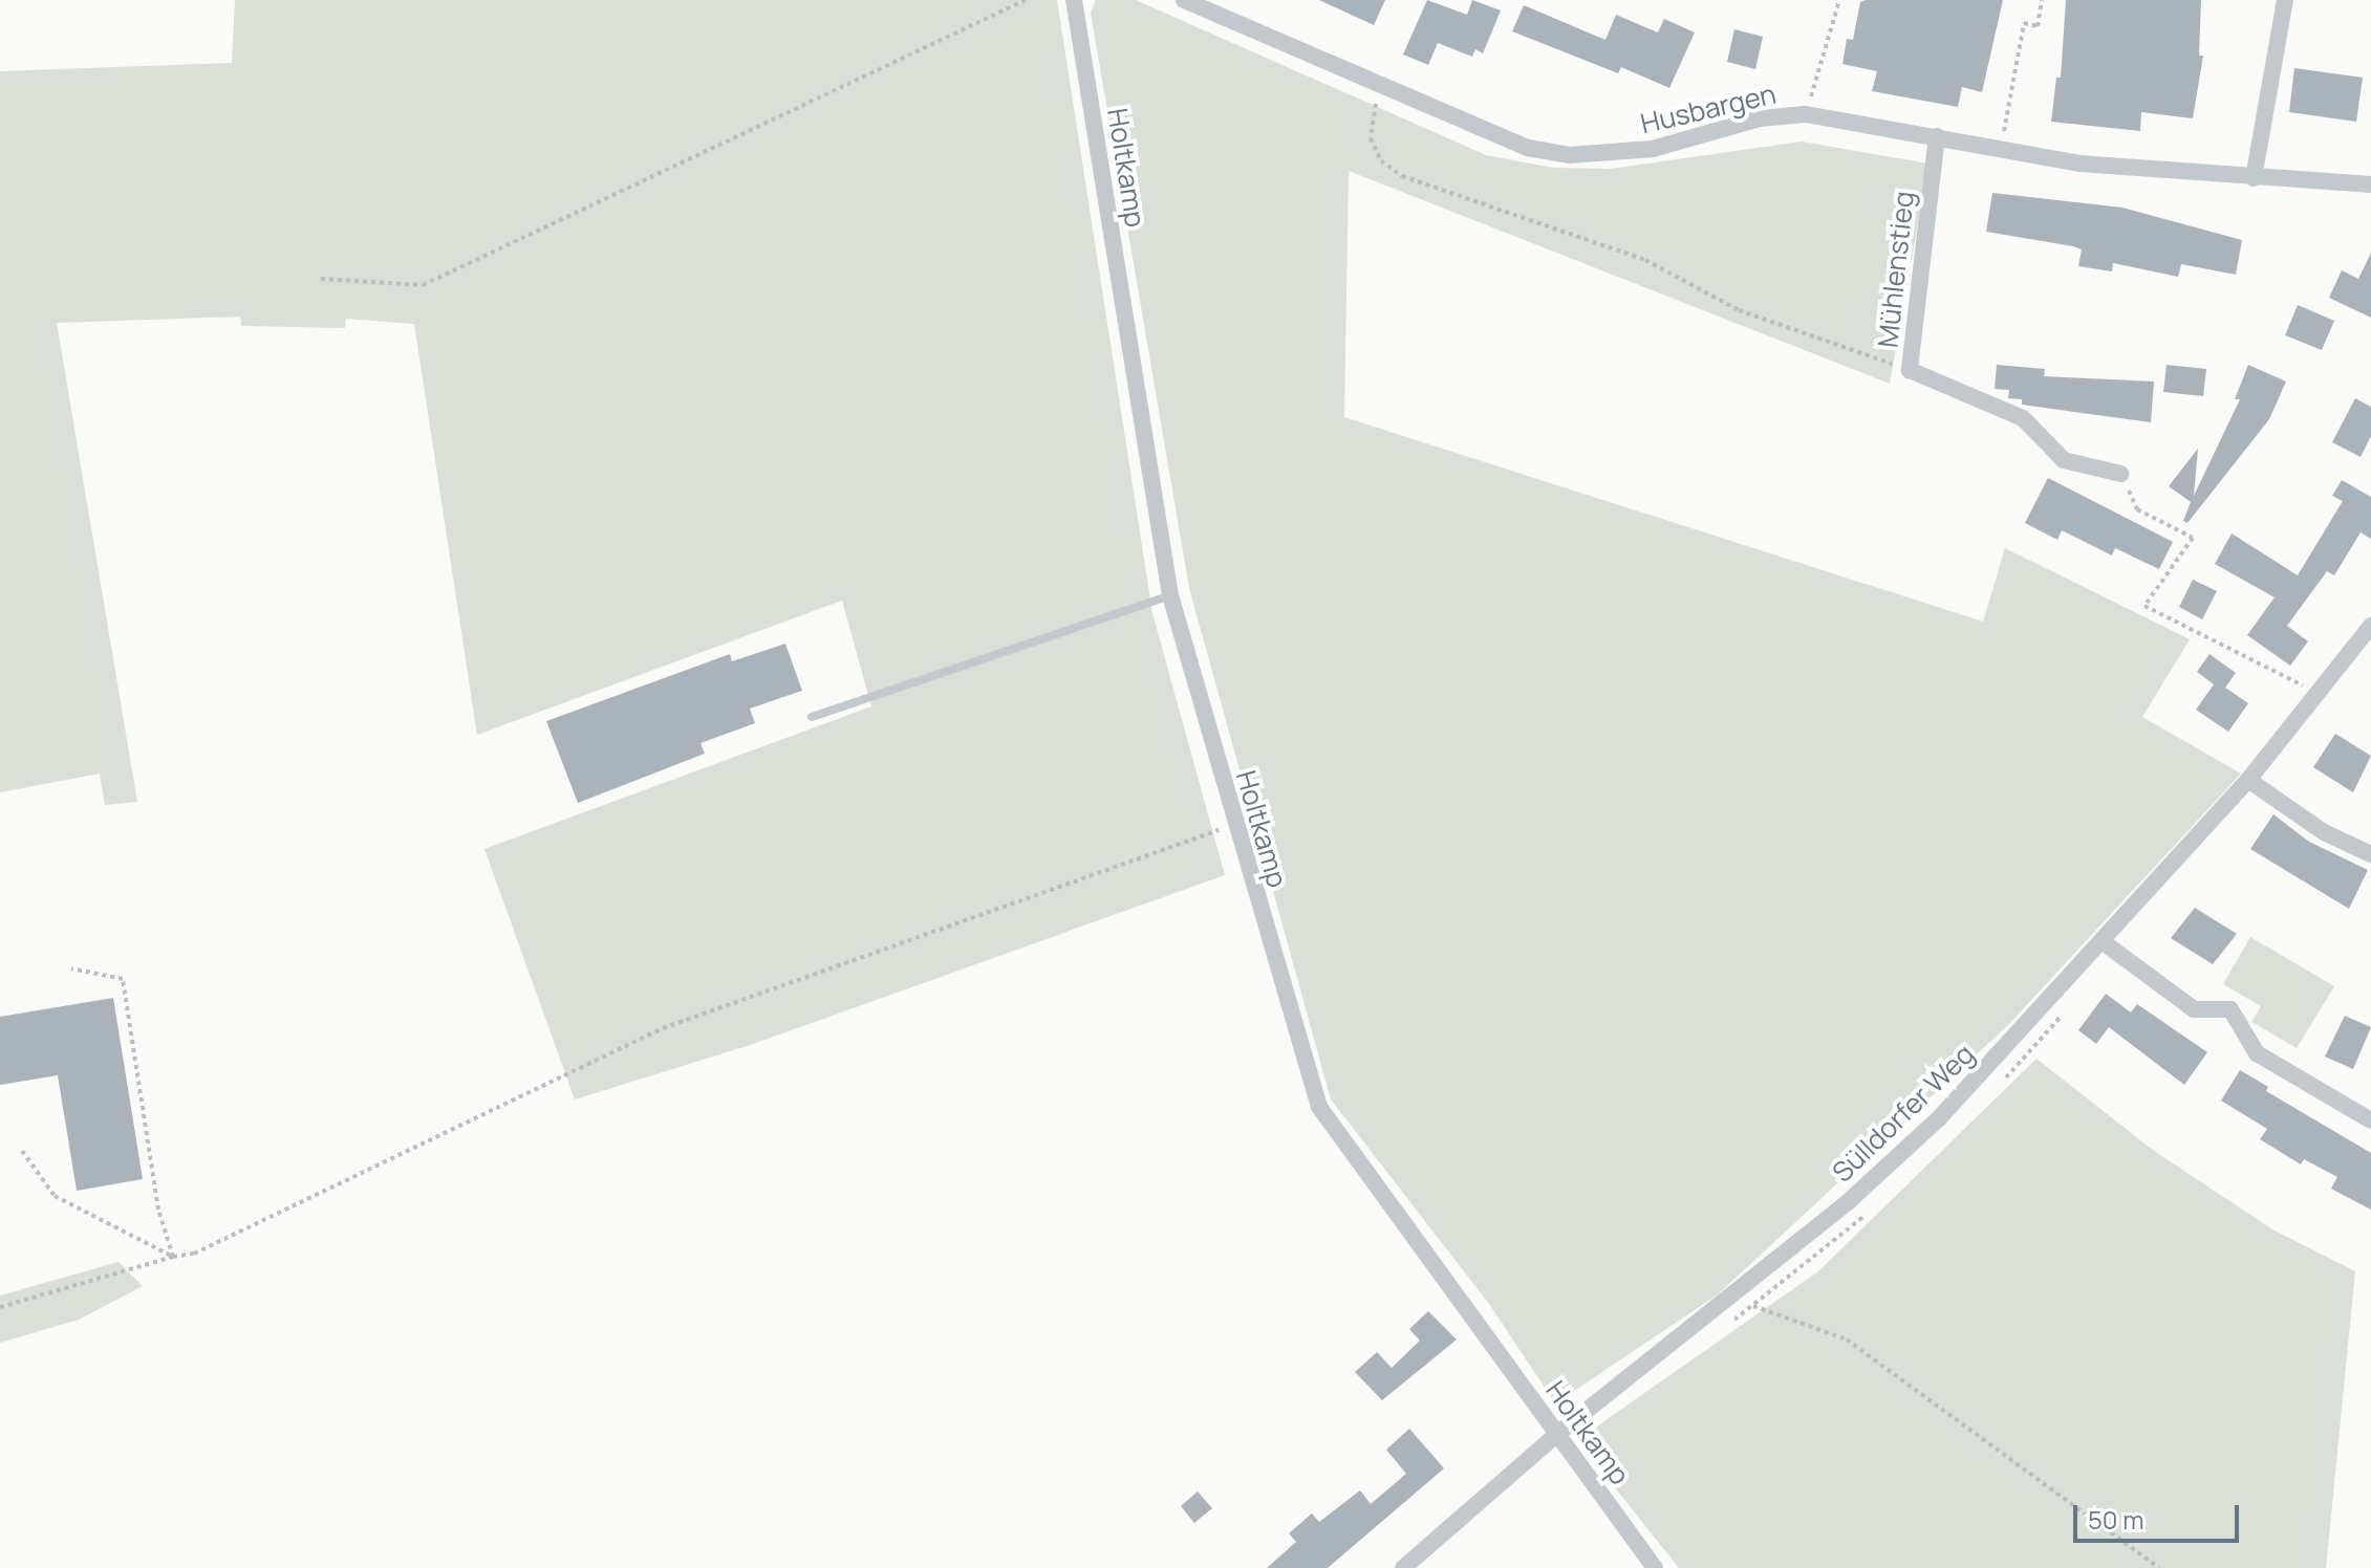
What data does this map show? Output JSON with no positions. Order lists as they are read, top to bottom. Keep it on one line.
{"streets":{"street":["Husbargen","Holtkamp","Mühlenstieg","Sülldorfer Weg"]},"crossings":[["Husbargen","Mühlenstieg"],["Holtkamp","Sülldorfer Weg"]],"scale_bar":"50 m"}
